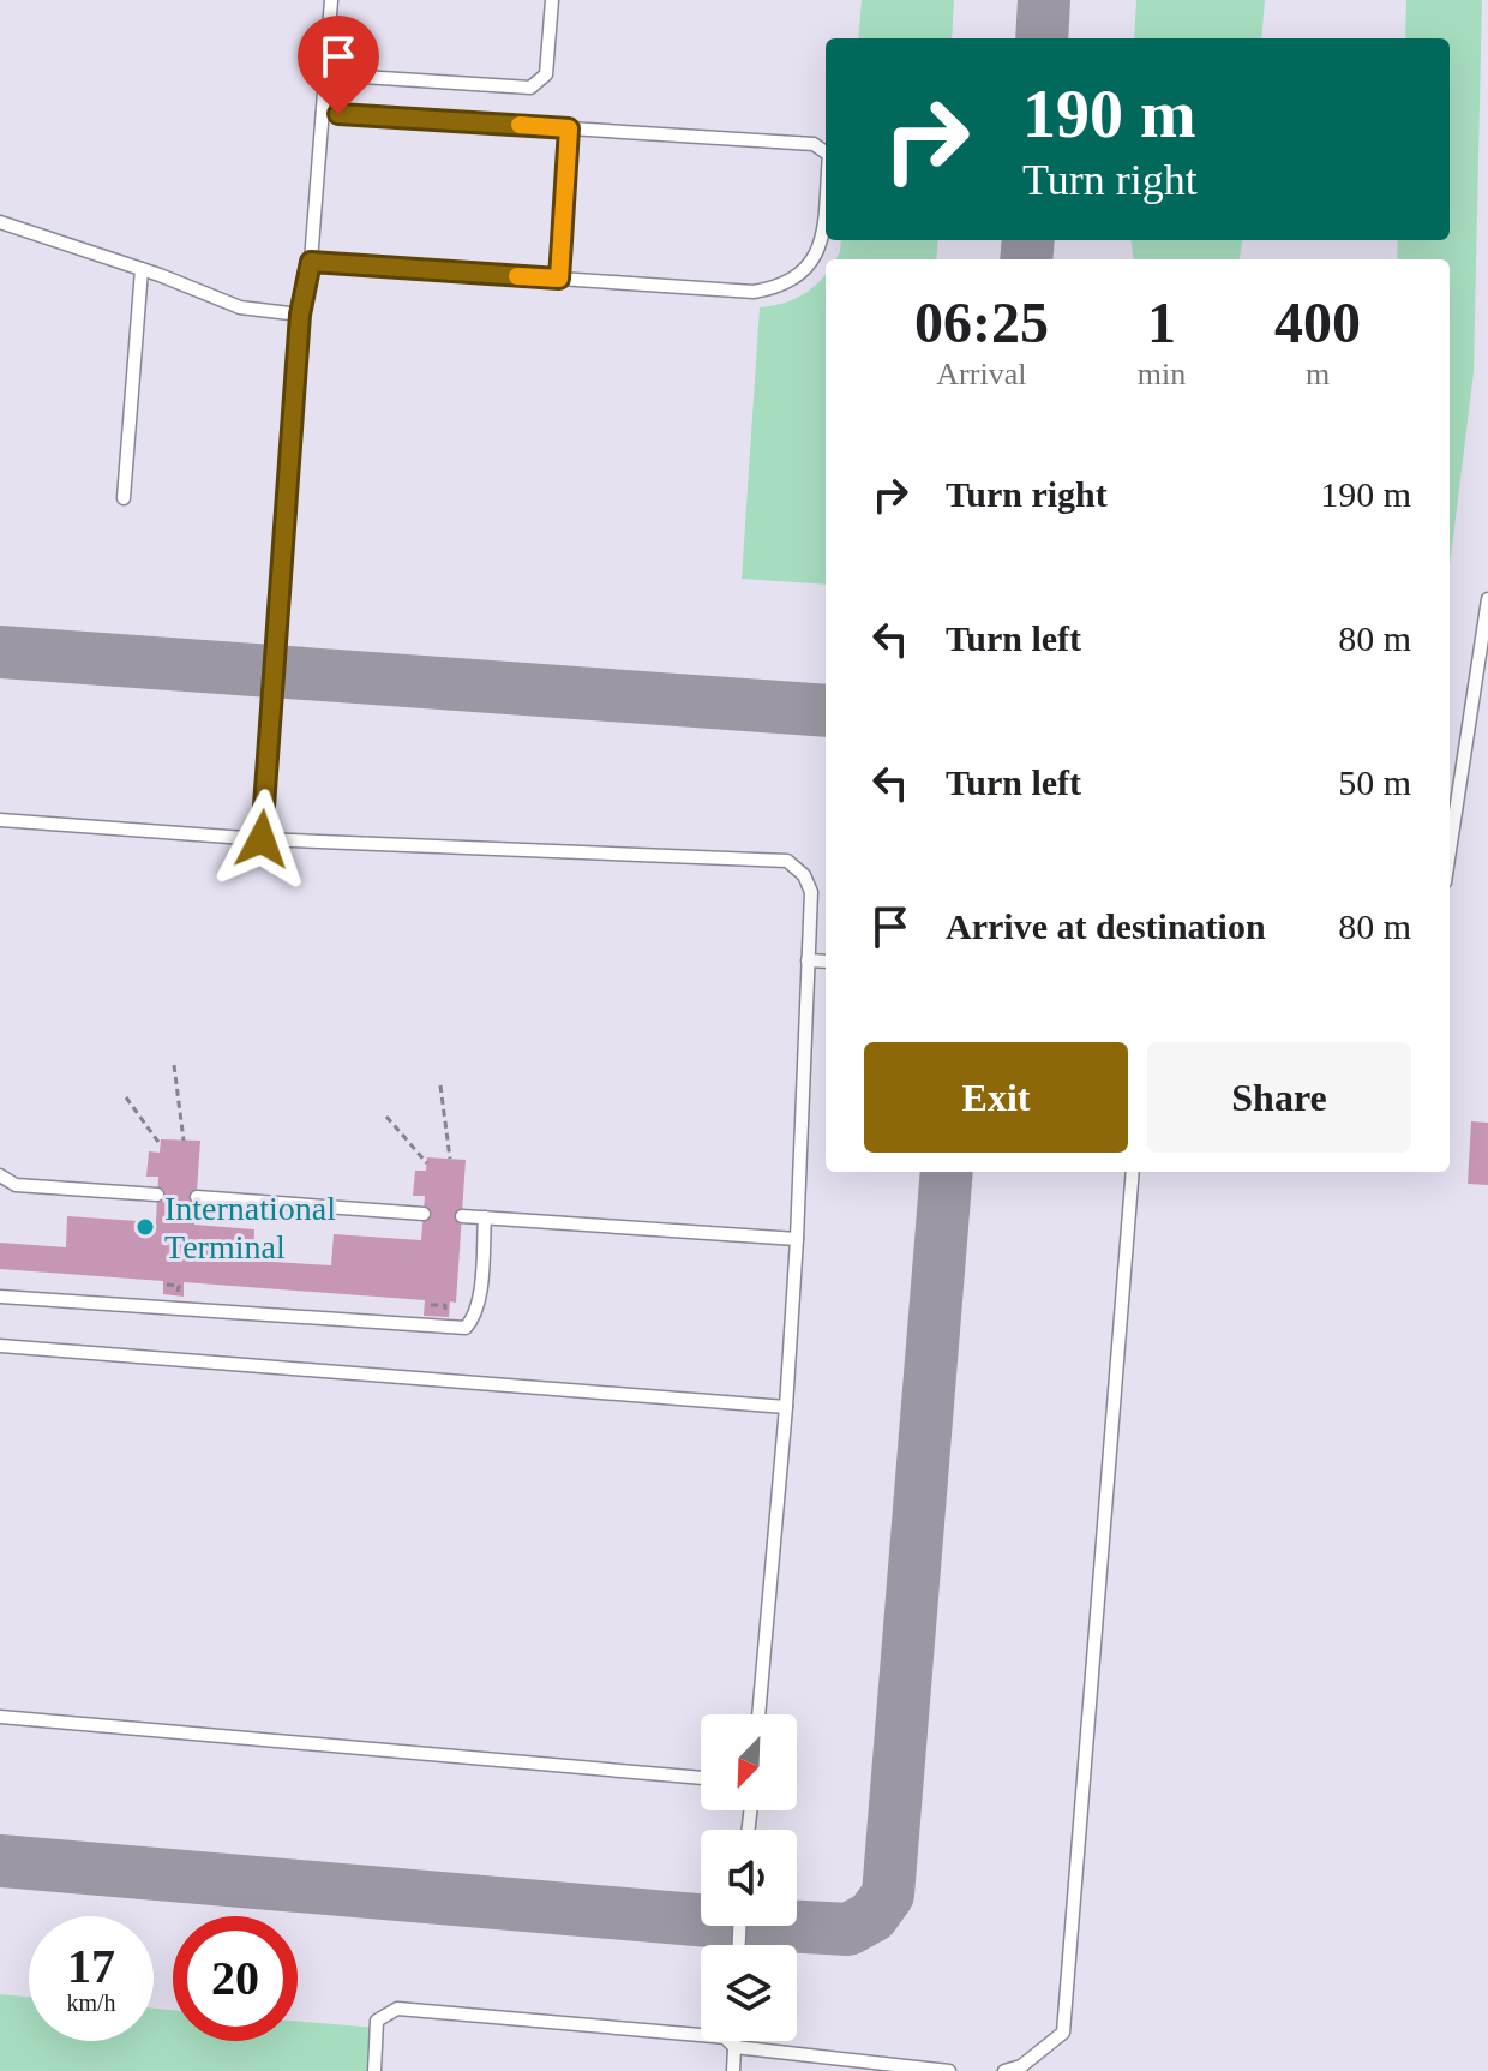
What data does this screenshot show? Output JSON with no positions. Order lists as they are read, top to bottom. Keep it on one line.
{"places":["International Terminal"],"north":"bottom left","page":{"turn":["190 m","Turn right"],"eta":["06:25","Arrival","1","min","400","m"],"list":[{"name":"Turn right","value":"190 m"},{"name":"Turn left","value":"80 m"},{"name":"Turn left","value":"50 m"},{"name":"Arrive at destination","value":"80 m"}],"buttons":["Exit","Share"],"speed":"17 km/h","limit":"20"}}
